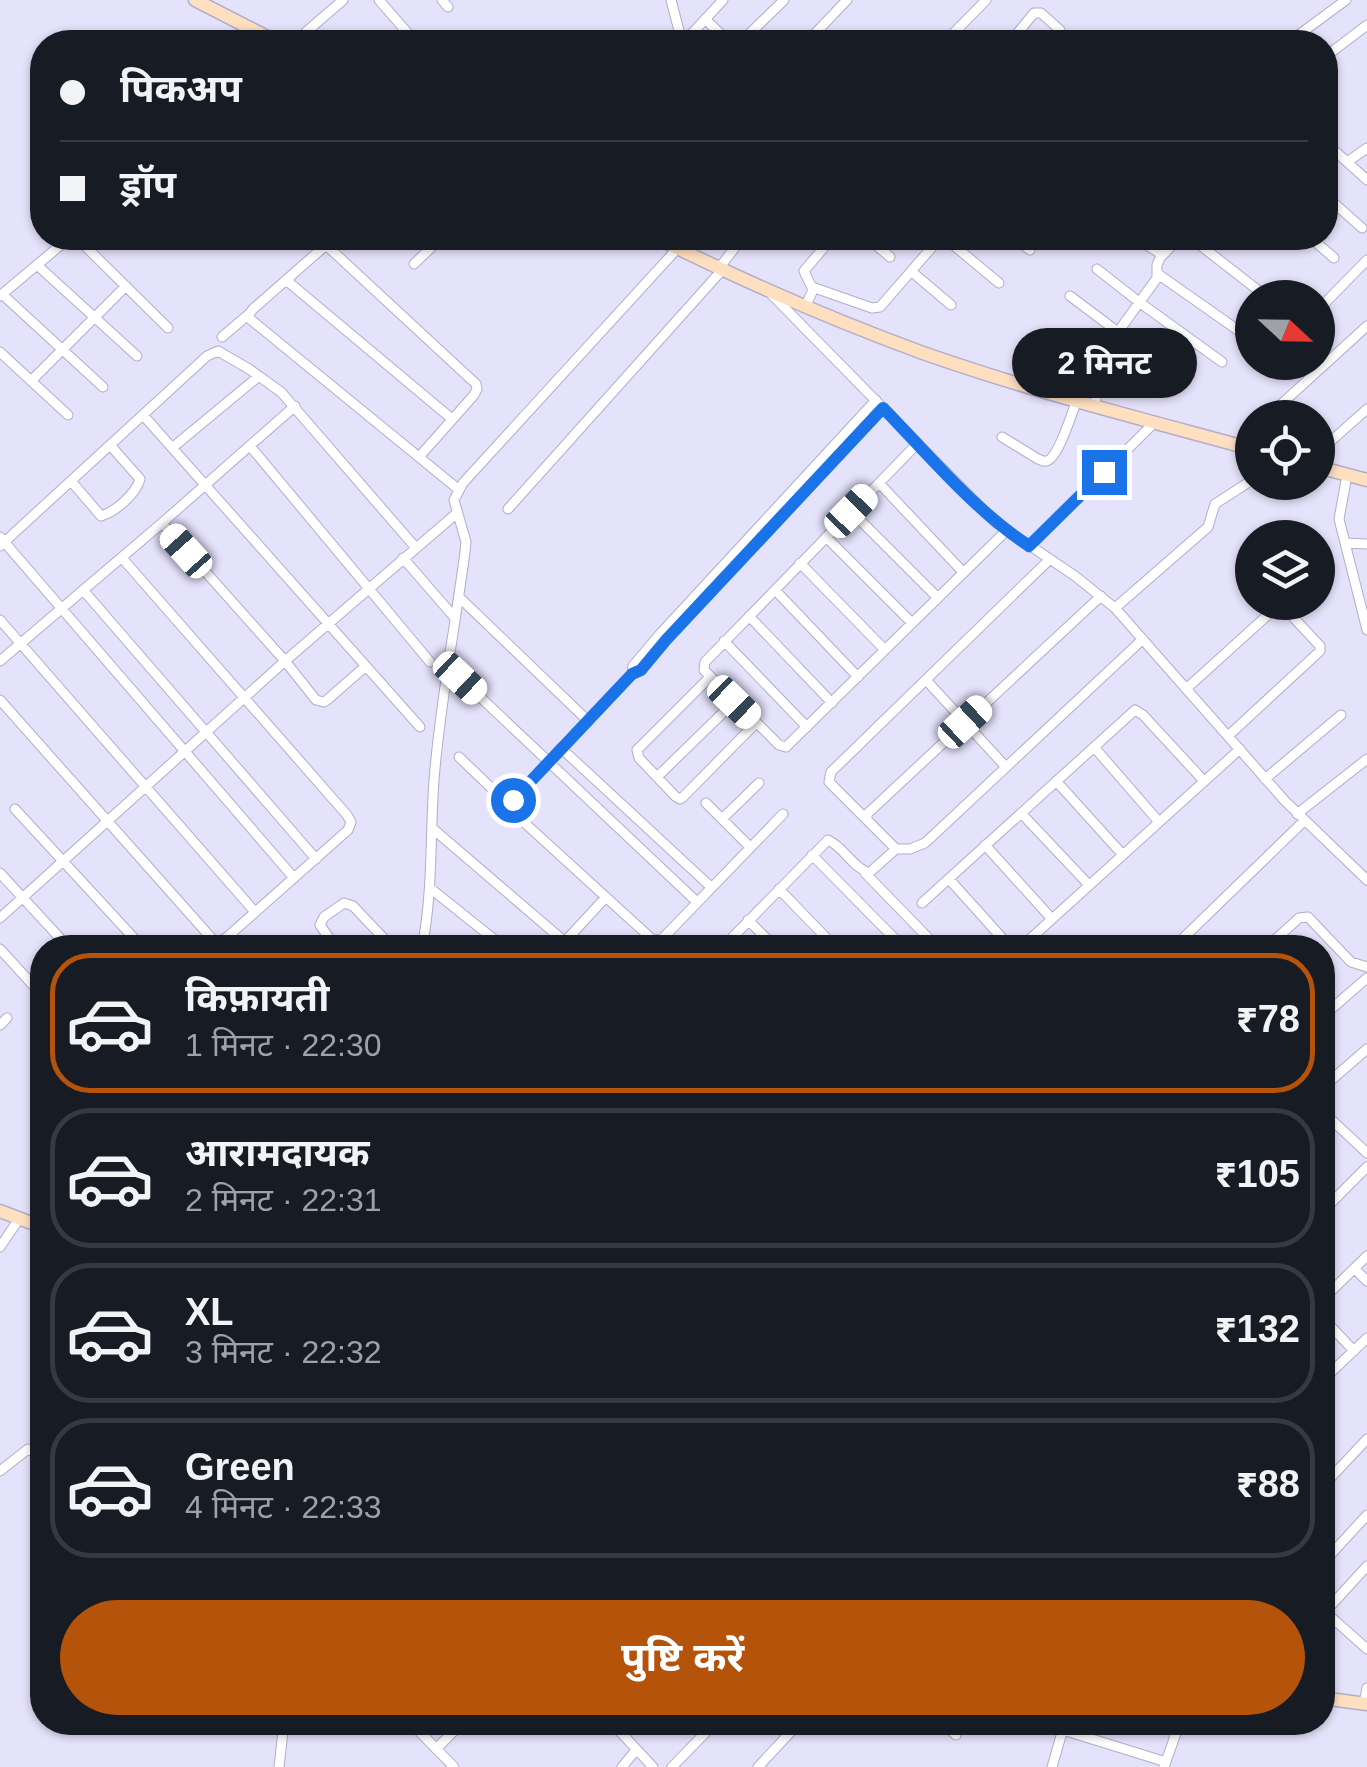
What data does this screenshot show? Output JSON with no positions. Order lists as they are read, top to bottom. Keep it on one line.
{"north":"right","page":{"banner":["पिकअप","ड्रॉप"],"bubble":"2 मिनट","list":[{"name":"किफ़ायती","note":"1 मिनट · 22:30","value":"₹78"},{"name":"आरामदायक","note":"2 मिनट · 22:31","value":"₹105"},{"name":"XL","note":"3 मिनट · 22:32","value":"₹132"},{"name":"Green","note":"4 मिनट · 22:33","value":"₹88"}],"buttons":"पुष्टि करें"}}
